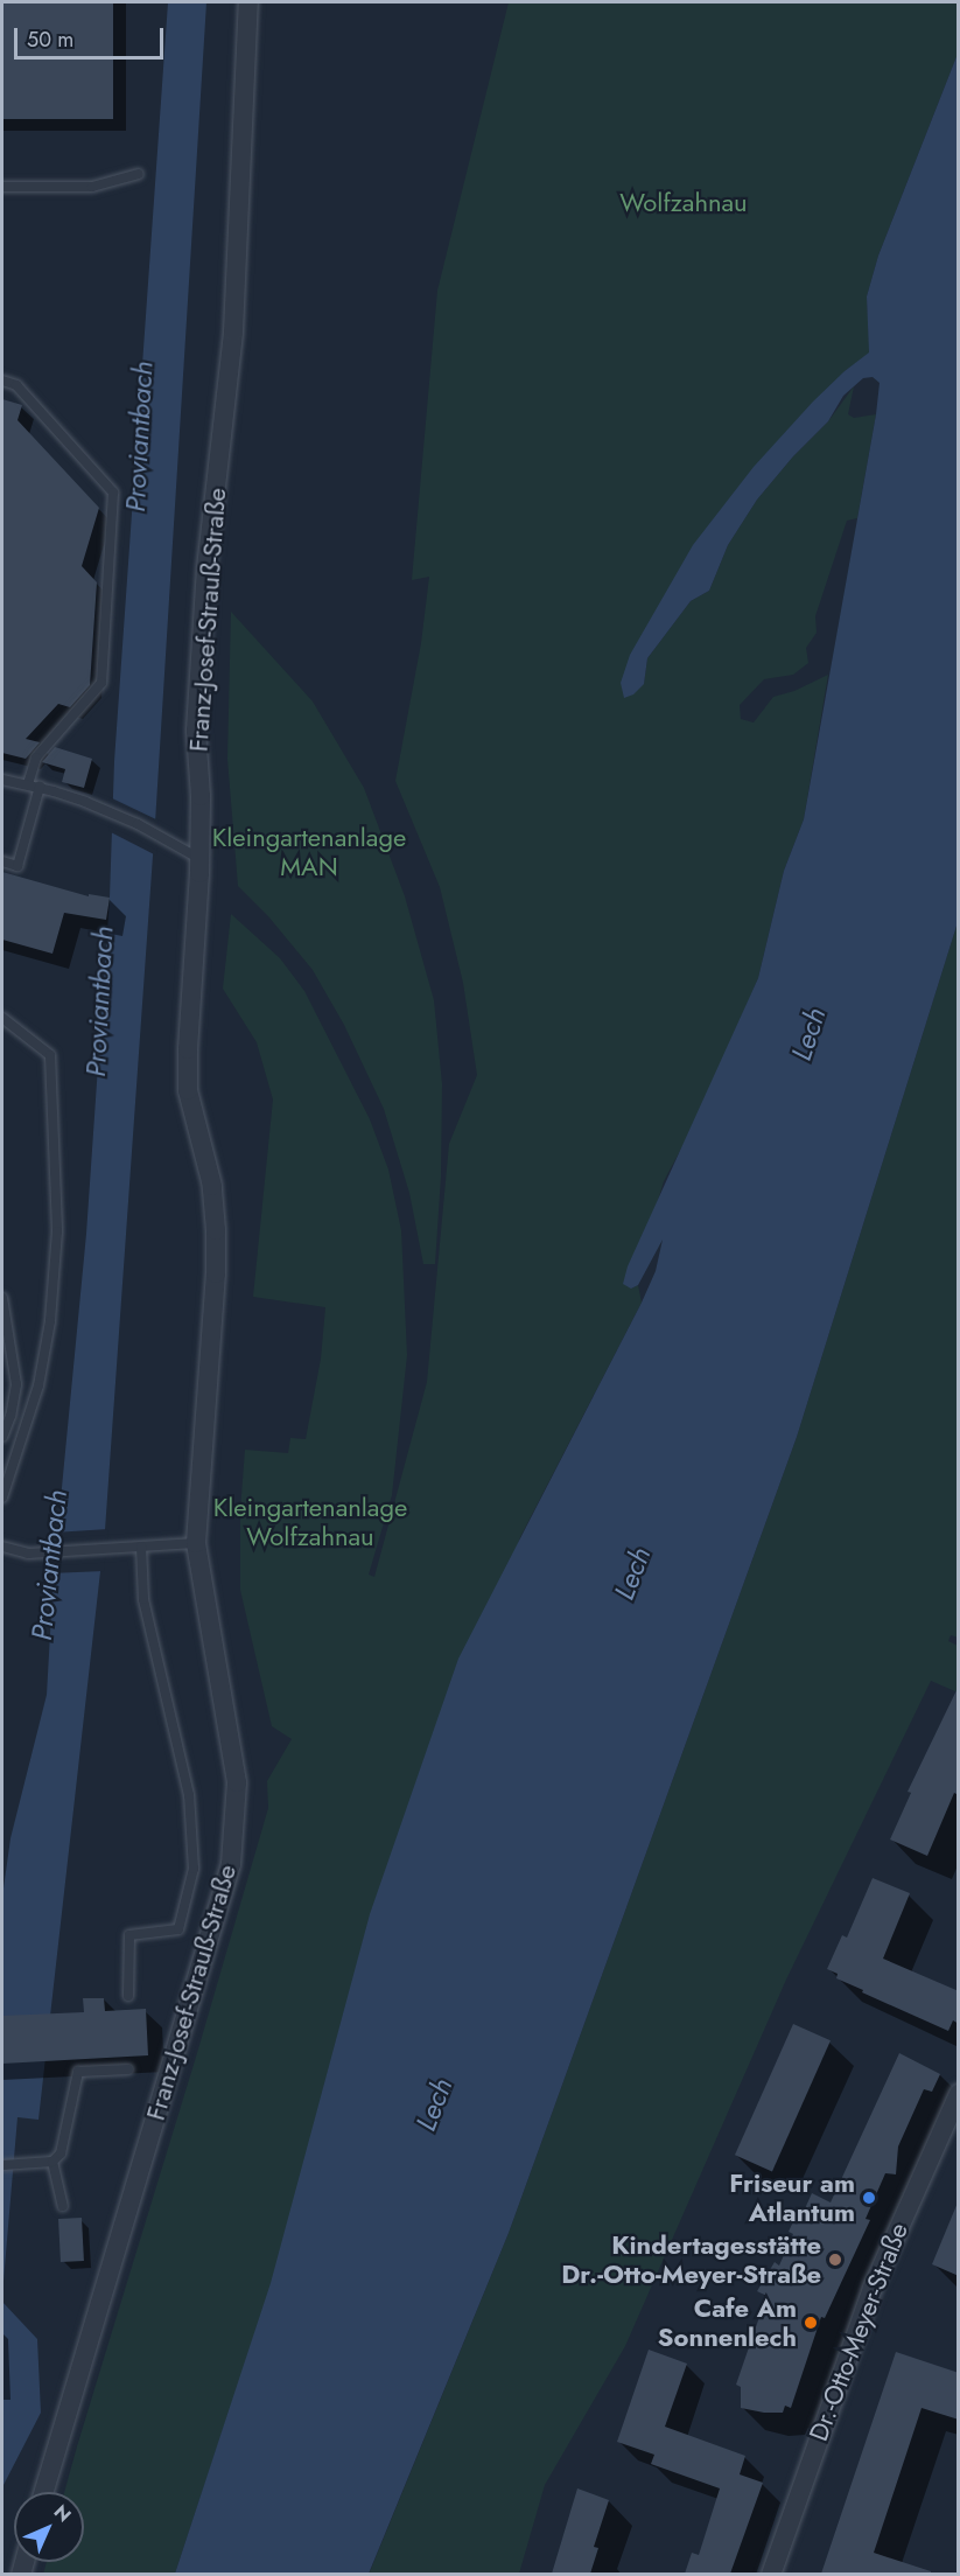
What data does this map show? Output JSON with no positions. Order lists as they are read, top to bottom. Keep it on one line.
{"streets":{"street":["Franz-Josef-Strauß-Straße","Dr.-Otto-Meyer-Straße"]},"water":["Proviantbach","Lech"],"parks":["Wolfzahnau","Kleingartenanlage MAN","Kleingartenanlage Wolfzahnau"],"places":["Friseur am Atlantum","Kindertagesstätte Dr.-Otto-Meyer-Straße","Cafe Am Sonnenlech"],"scale_bar":"50 m","north":"top right"}
